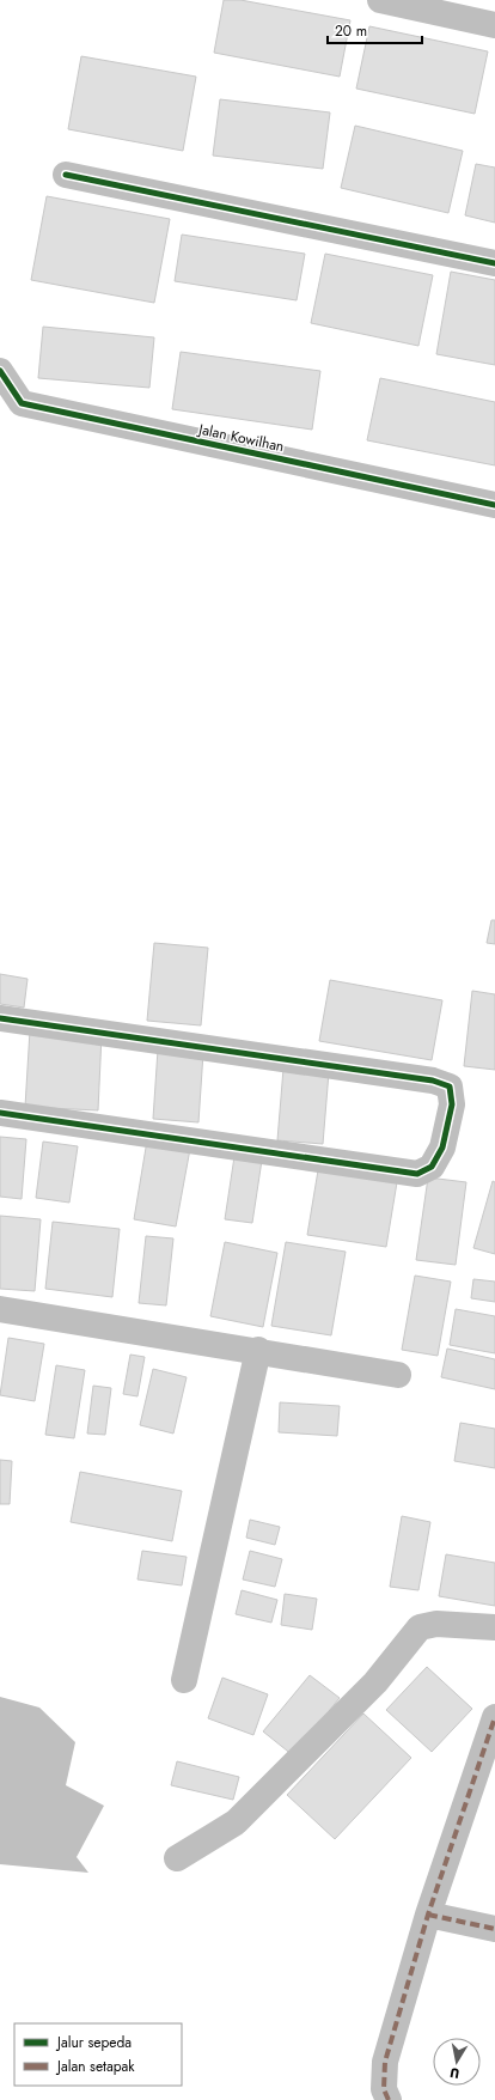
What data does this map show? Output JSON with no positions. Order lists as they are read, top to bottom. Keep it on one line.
{"streets":{"street":["Jalan Kowilhan"]},"legend":["Jalur sepeda","Jalan setapak"],"scale_bar":"20 m","north":"bottom"}
